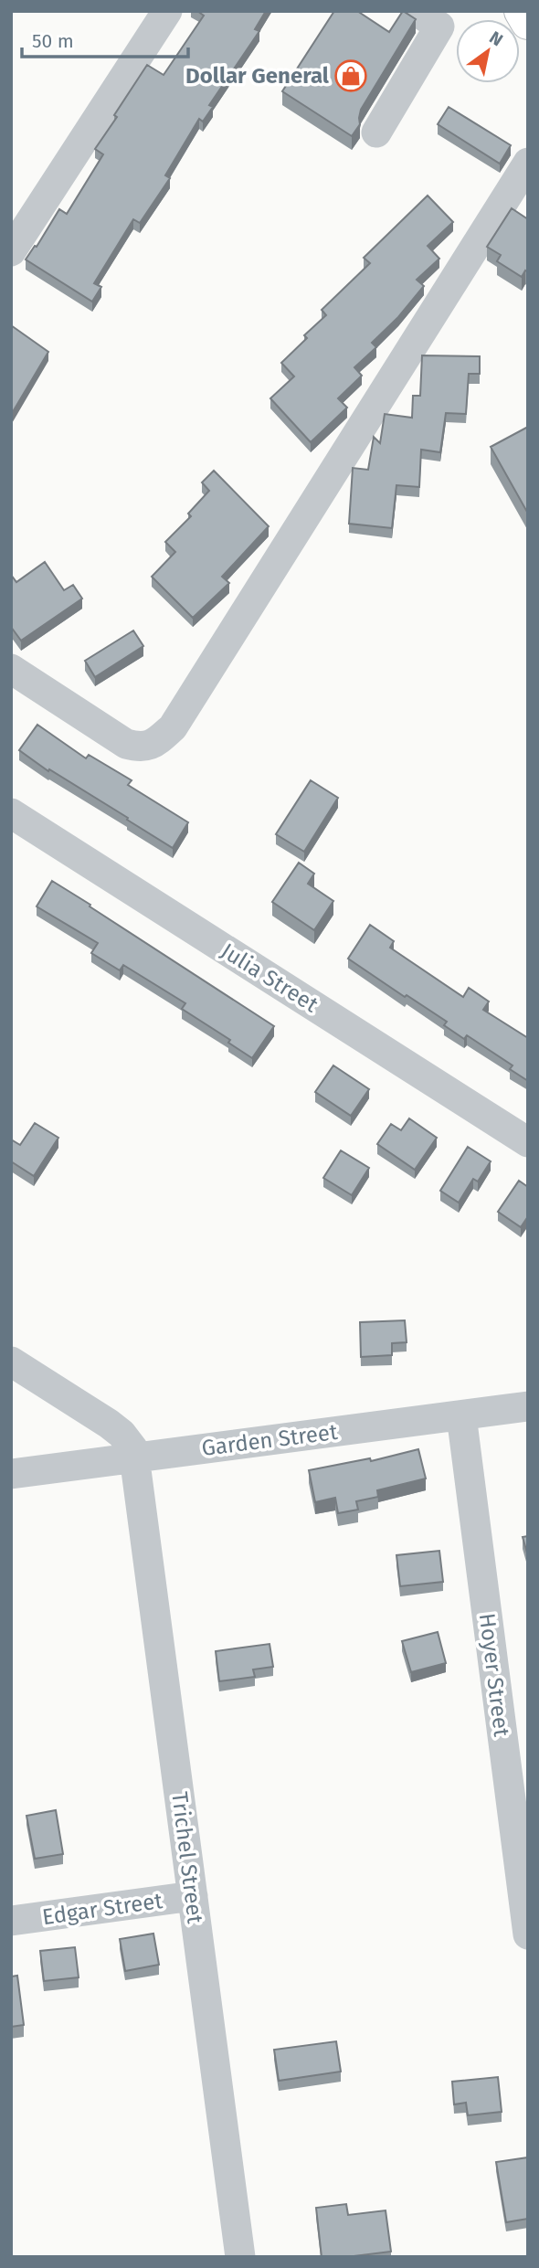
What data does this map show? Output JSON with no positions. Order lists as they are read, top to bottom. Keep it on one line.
{"streets":{"street":["Julia Street","Garden Street","Hoyer Street","Trichel Street","Edgar Street"]},"crossings":[["Garden Street","Hoyer Street"],["Garden Street","Trichel Street"],["Trichel Street","Edgar Street"]],"places":{"shop":["Dollar General"]},"scale_bar":"50 m","north":"top right"}
